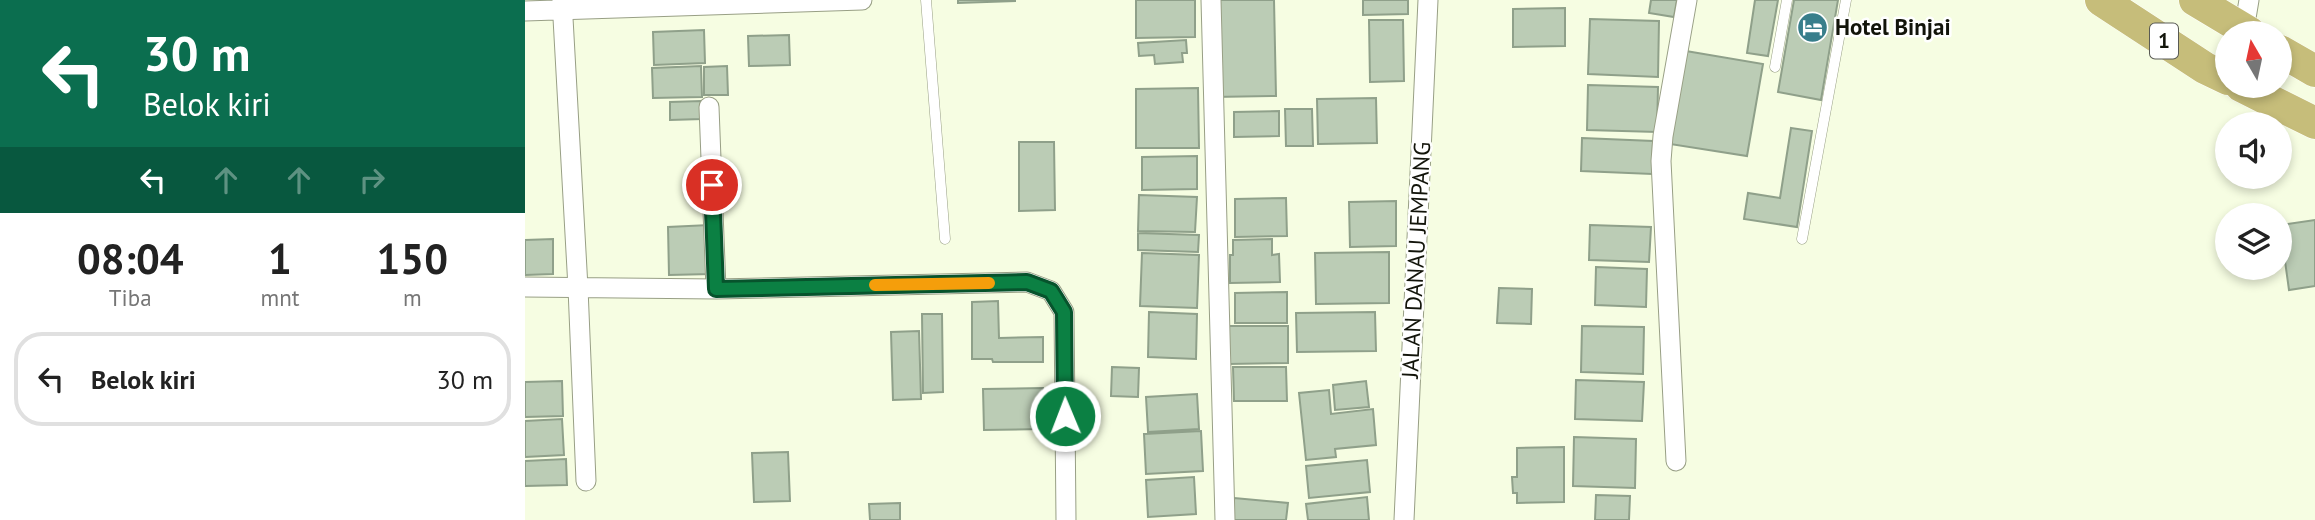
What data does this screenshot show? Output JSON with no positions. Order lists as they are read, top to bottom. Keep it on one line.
{"streets":{"main road":["1"],"street":["JALAN DANAU JEMPANG"]},"places":{"hotel":["Hotel Binjai"]},"north":"top","page":{"turn":["30 m","Belok kiri"],"eta":["08:04","Tiba","1","mnt","150","m"],"list":[{"name":"Belok kiri","value":"30 m"}]}}
